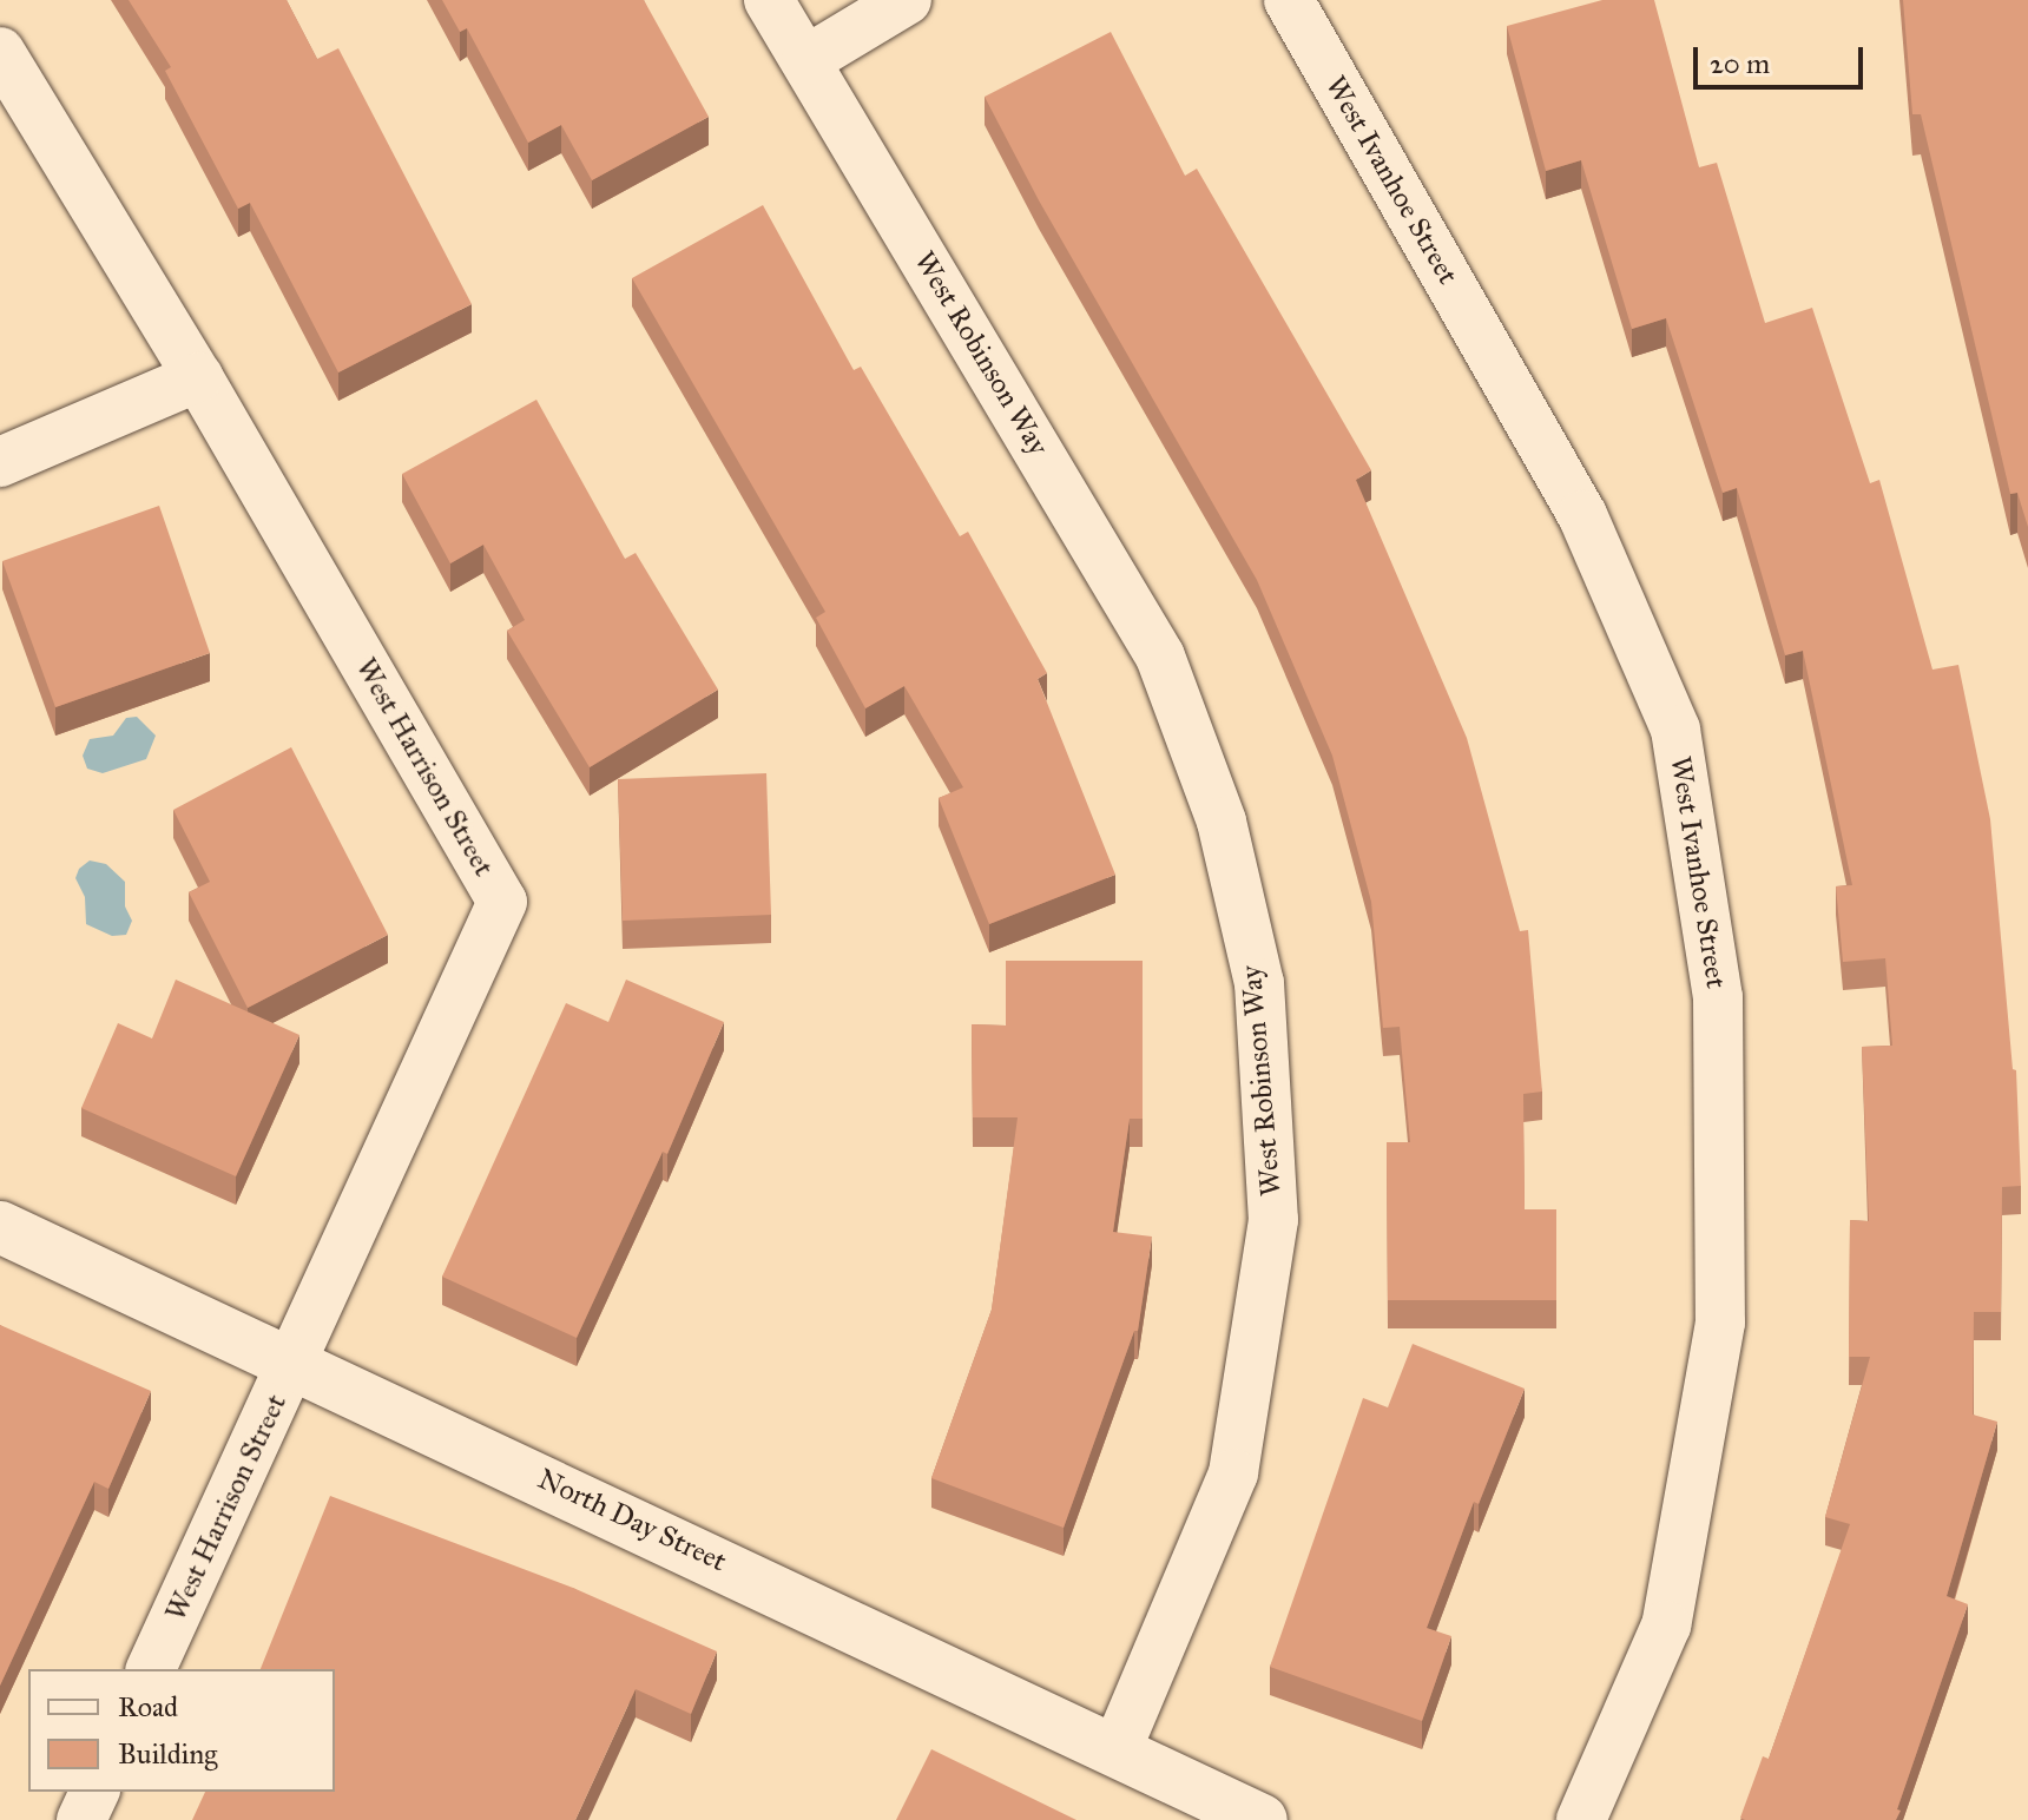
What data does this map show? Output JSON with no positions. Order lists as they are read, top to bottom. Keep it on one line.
{"streets":{"street":["West Ivanhoe Street","West Robinson Way","West Harrison Street","North Day Street"]},"crossings":[["West Robinson Way","North Day Street"],["West Harrison Street","North Day Street"]],"legend":["Road","Building"],"scale_bar":"20 m"}
